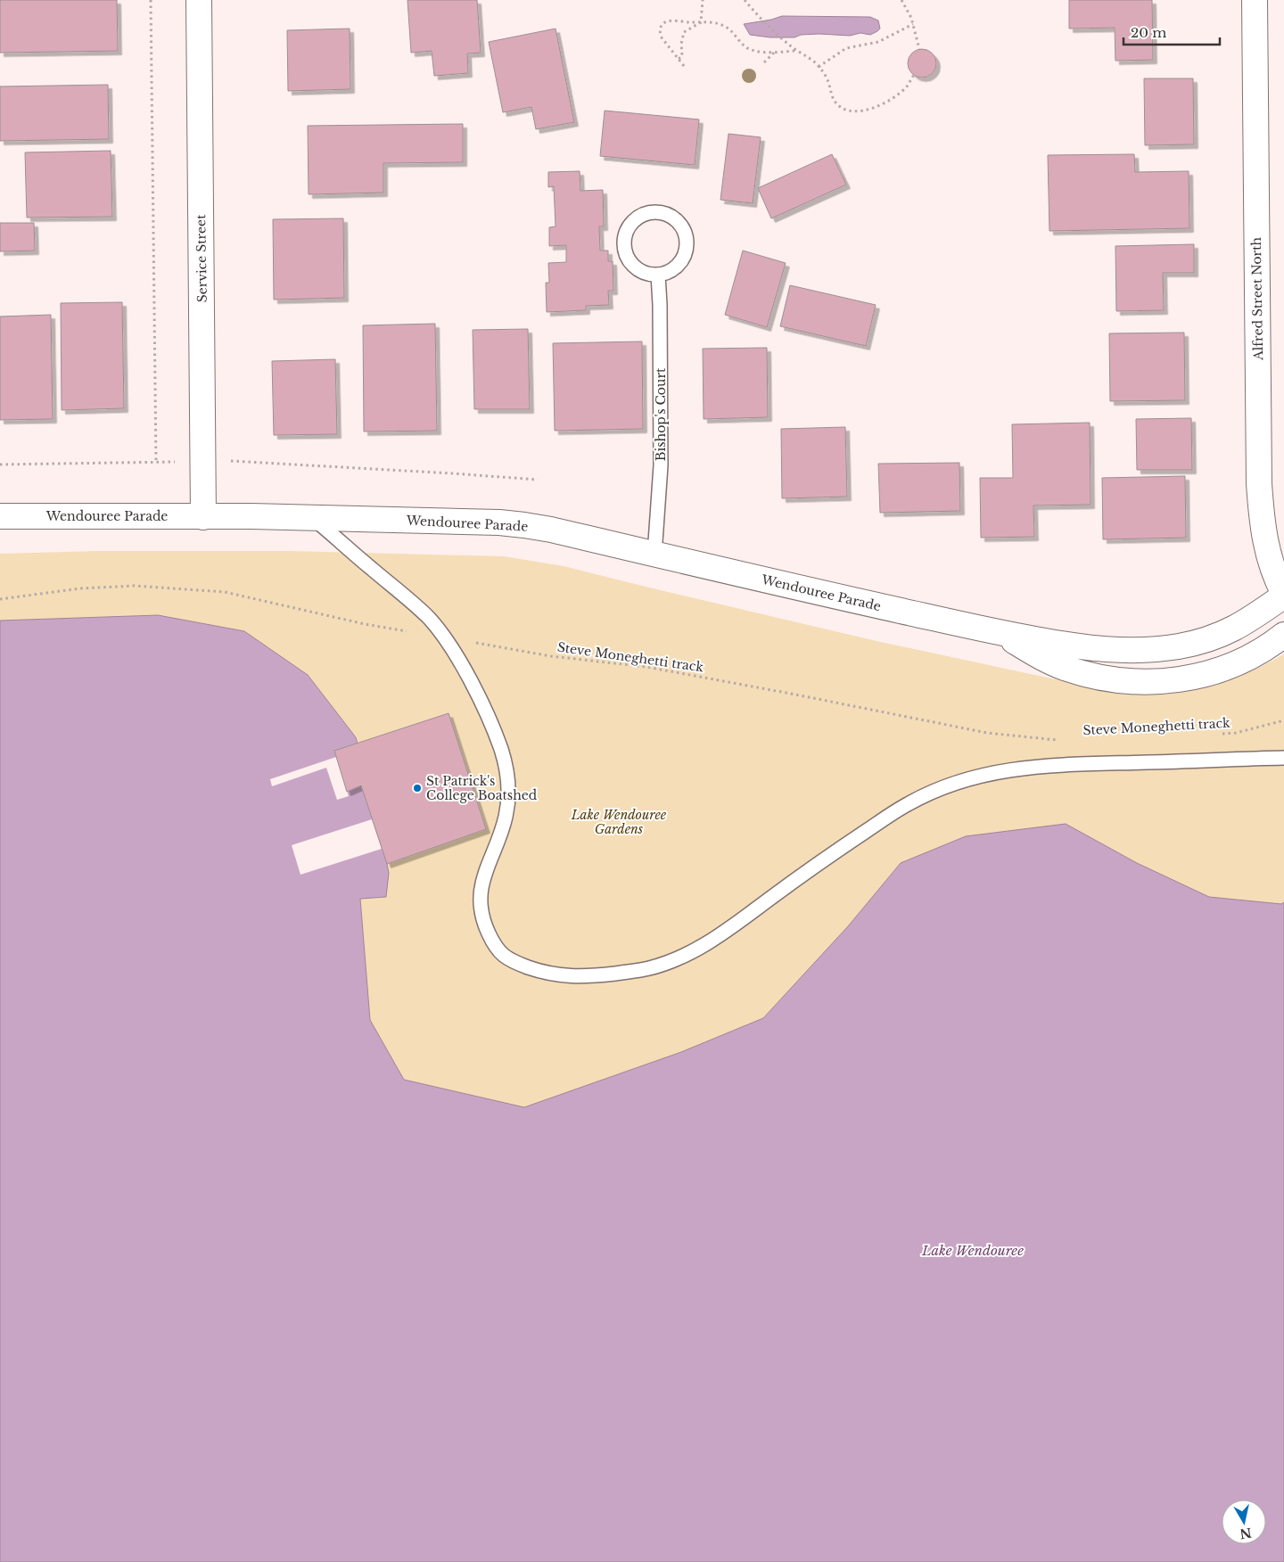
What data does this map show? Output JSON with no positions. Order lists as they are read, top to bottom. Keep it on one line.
{"streets":{"street":["Service Street","Alfred Street North","Wendouree Parade"],"lane":["Bishop's Court"],"path":["Steve Moneghetti track"]},"crossings":[["Service Street","Wendouree Parade"],["Alfred Street North","Wendouree Parade"],["Bishop's Court","Wendouree Parade"]],"water":["Lake Wendouree"],"parks":["Lake Wendouree Gardens"],"places":["St Patrick's College Boatshed"],"scale_bar":"20 m","north":"bottom"}
